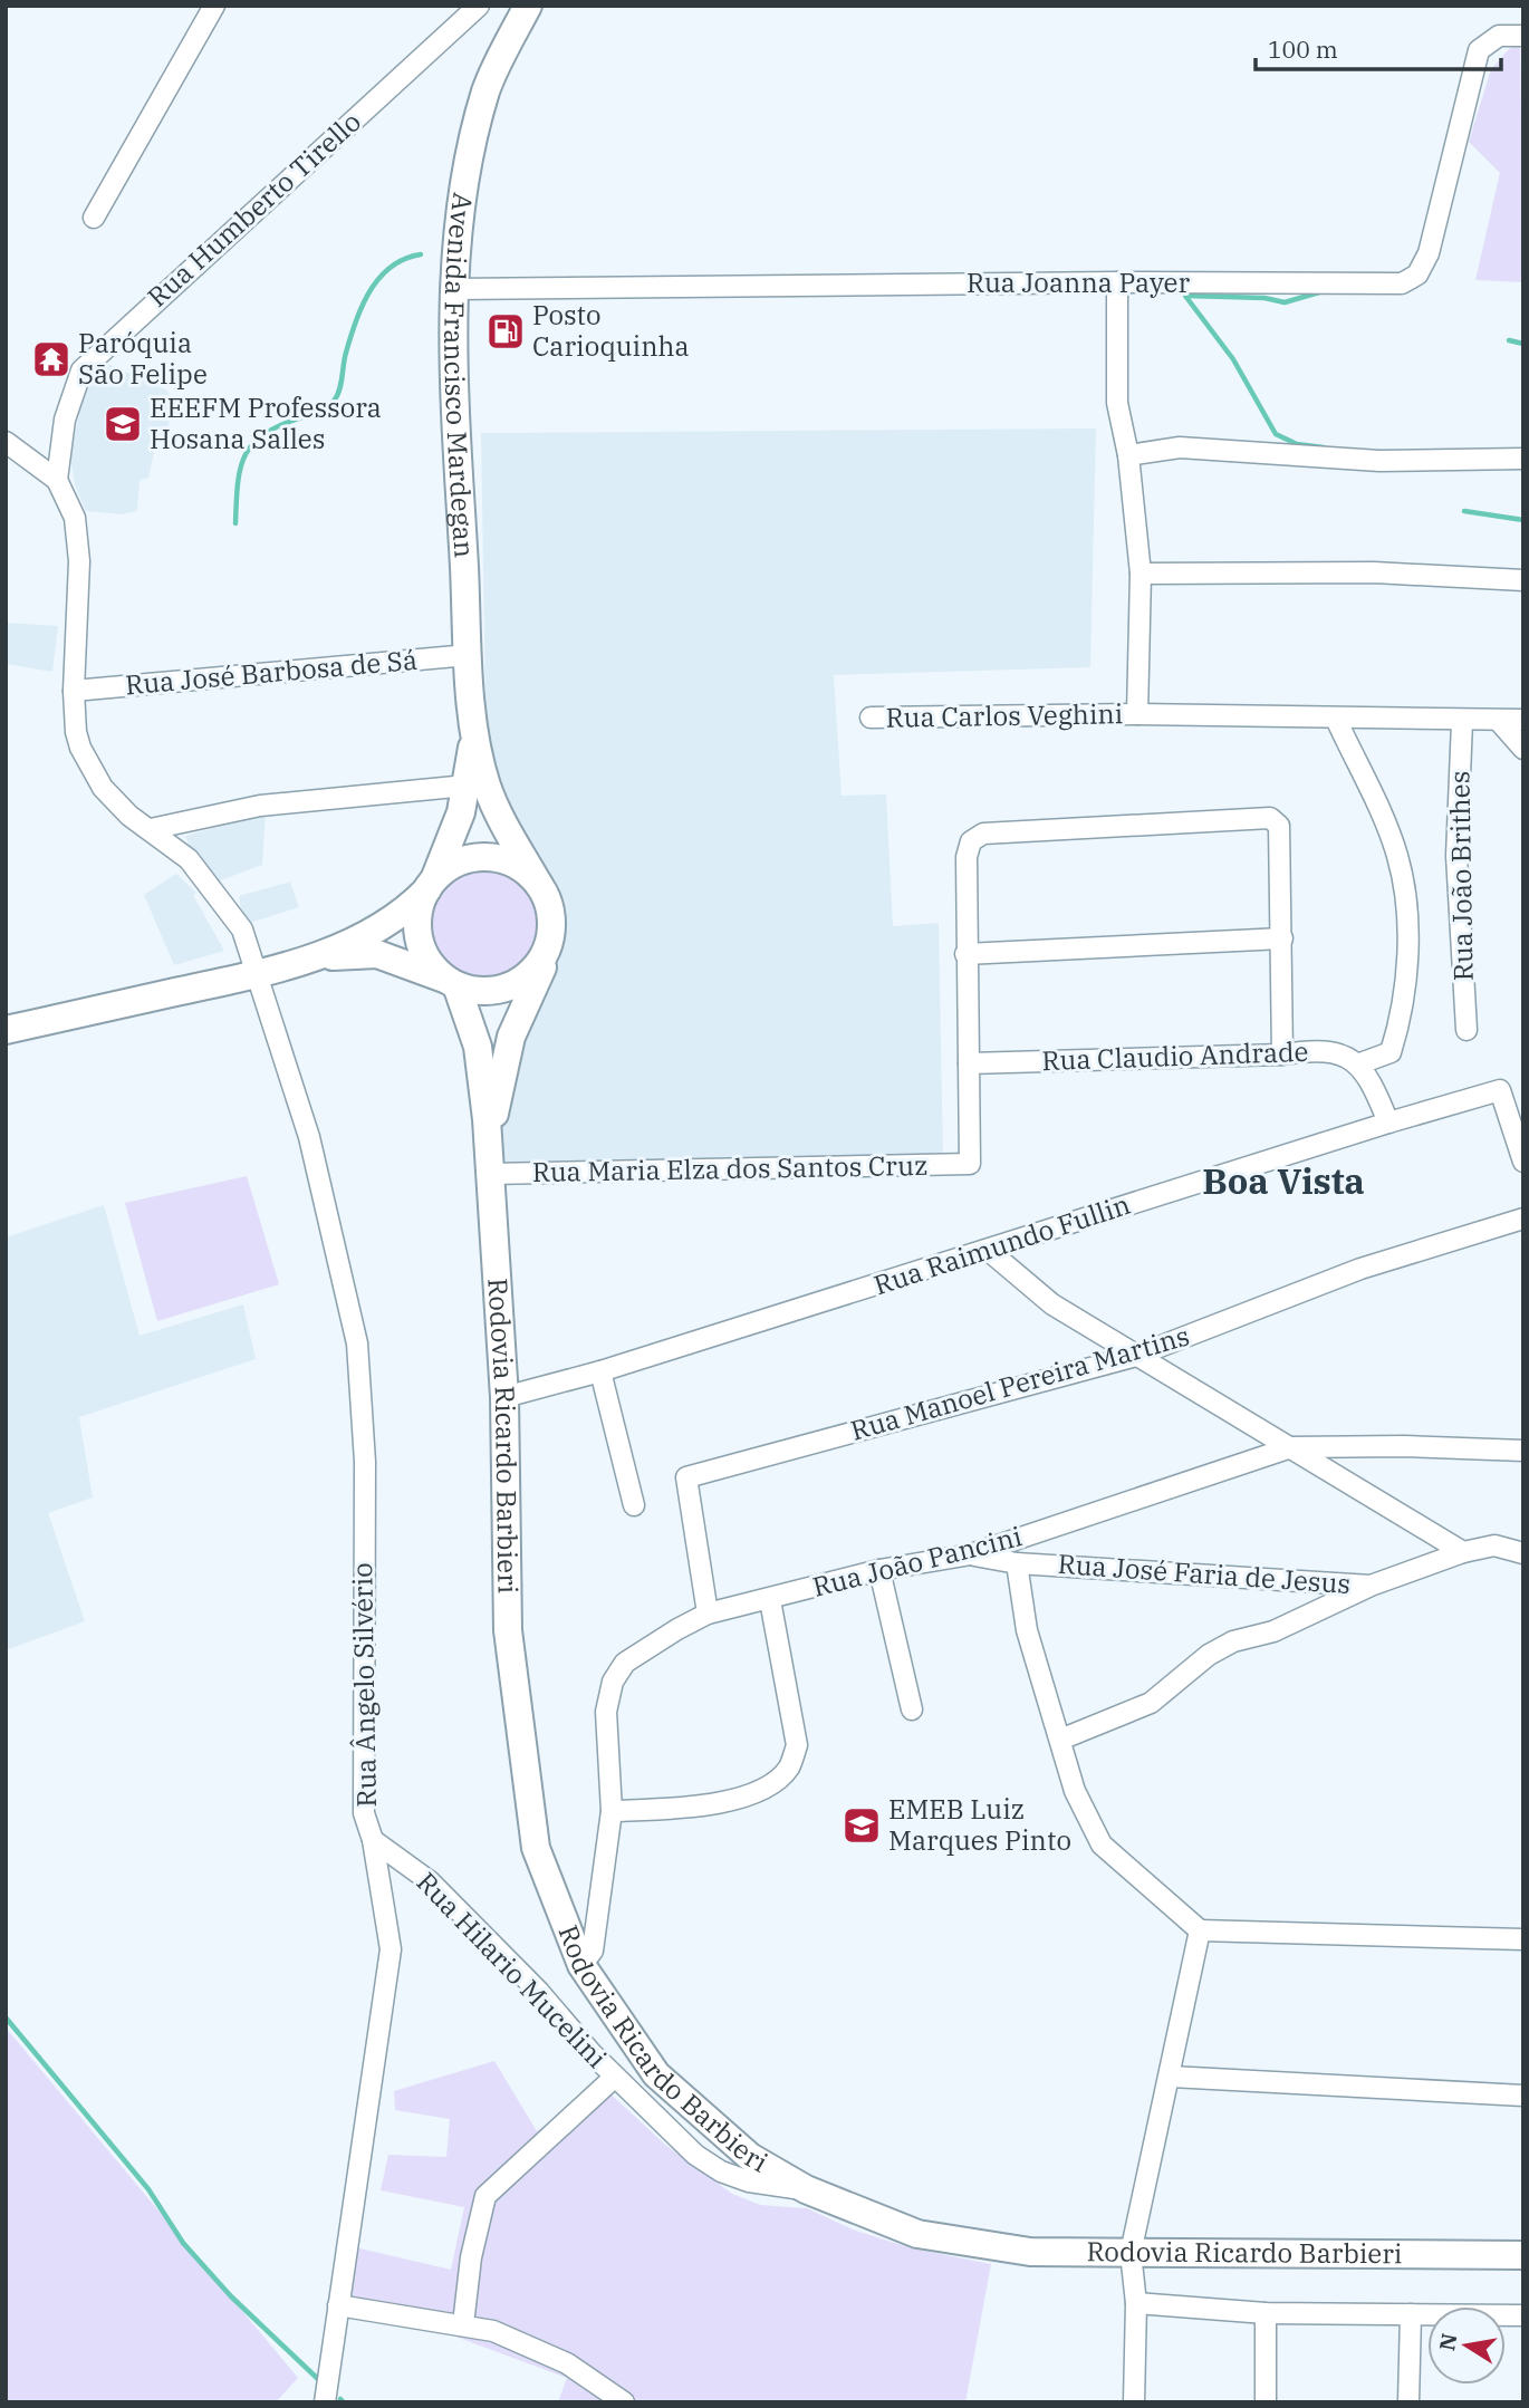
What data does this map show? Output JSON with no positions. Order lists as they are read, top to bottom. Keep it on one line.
{"streets":{"main road":["Avenida Francisco Mardegan","Rodovia Ricardo Barbieri"],"street":["Rua Humberto Tirello","Rua Joanna Payer","Rua José Barbosa de Sá","Rua Carlos Veghini","Rua João Brithes","Rua Claudio Andrade","Rua Maria Elza dos Santos Cruz","Rua Raimundo Fullin","Rua Manoel Pereira Martins","Rua João Pancini","Rua José Faria de Jesus","Rua Ângelo Silvério","Rua Hilario Mucelini"]},"crossings":[["Rua Humberto Tirello","Rua Ângelo Silvério"],["Rua Joanna Payer","Avenida Francisco Mardegan"],["Avenida Francisco Mardegan","Rua José Barbosa de Sá"],["Rua José Barbosa de Sá","Rua Ângelo Silvério"],["Rua Carlos Veghini","Rua João Brithes"],["Rua Claudio Andrade","Rua Maria Elza dos Santos Cruz"],["Rua Maria Elza dos Santos Cruz","Rodovia Ricardo Barbieri"],["Rua Raimundo Fullin","Rodovia Ricardo Barbieri"],["Rua Manoel Pereira Martins","Rua João Pancini"],["Rodovia Ricardo Barbieri","Rua João Pancini"],["Rodovia Ricardo Barbieri","Rua Hilario Mucelini"],["Rua João Pancini","Rua José Faria de Jesus"],["Rua Ângelo Silvério","Rua Hilario Mucelini"]],"districts":["Boa Vista"],"places":{"fuel station":["Posto Carioquinha"],"temple":["Paróquia São Felipe"],"school or university":["EEEFM Professora Hosana Salles","EMEB Luiz Marques Pinto"]},"scale_bar":"100 m","north":"left"}
